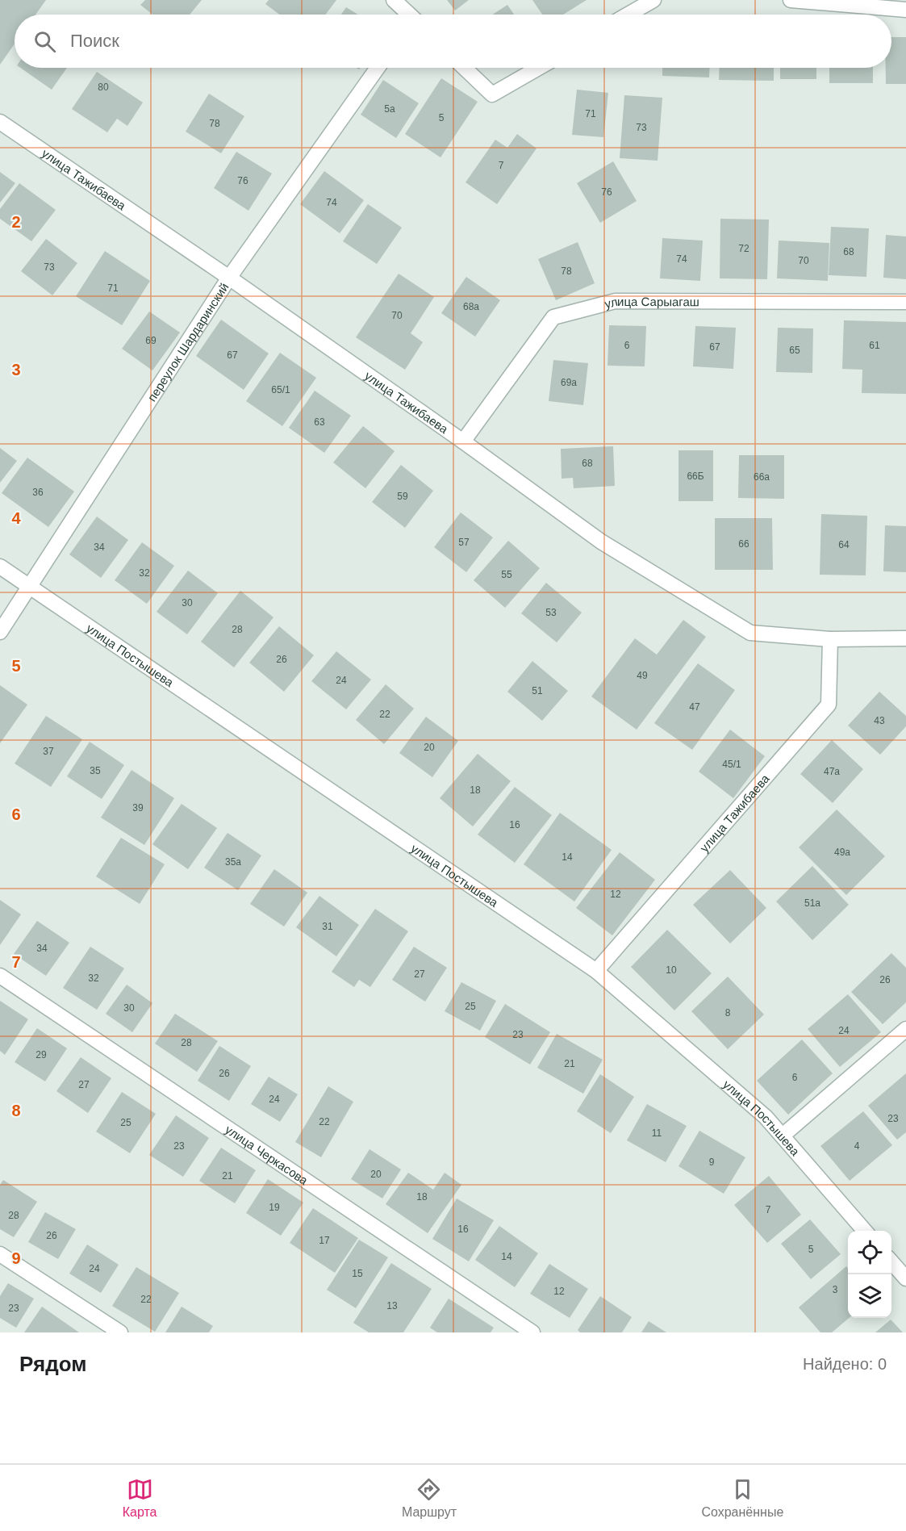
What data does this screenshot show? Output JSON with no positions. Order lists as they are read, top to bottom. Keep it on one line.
{"streets":{"street":["улица Тажибаева","улица Сарыагаш","переулок Шардаринский","улица Постышева","улица Черкасова"]},"crossings":[["улица Тажибаева","улица Сарыагаш"],["улица Тажибаева","переулок Шардаринский"],["улица Тажибаева","улица Постышева"],["переулок Шардаринский","улица Постышева"]],"house_numbers":["80","5а","71","5","78","73","7","76","76","74","72","68","74","70","73","78","71","68а","70","69","6","61","67","65","67","69а","65/1","63","68","66Б","66а","36","59","57","66","64","34","32","55","30","53","28","26","49","24","51","47","22","43","20","37","45/1","35","47а","18","39","16","49а","14","35а","12","51а","31","34","10","27","32","26","25","30","8","24","23","28","29","21","26","6","27","24","23","22","25","11","23","4","9","20","21","18","19","7","28","16","26","17","5","14","24","15","3","12","22","13","23"],"page":{"search":"Поиск","heading":["Рядом","Найдено: 0"],"nav":["Карта","Маршрут","Сохранённые"]},"grid":{"rows":["2","3","4","5","6","7","8","9"]}}
